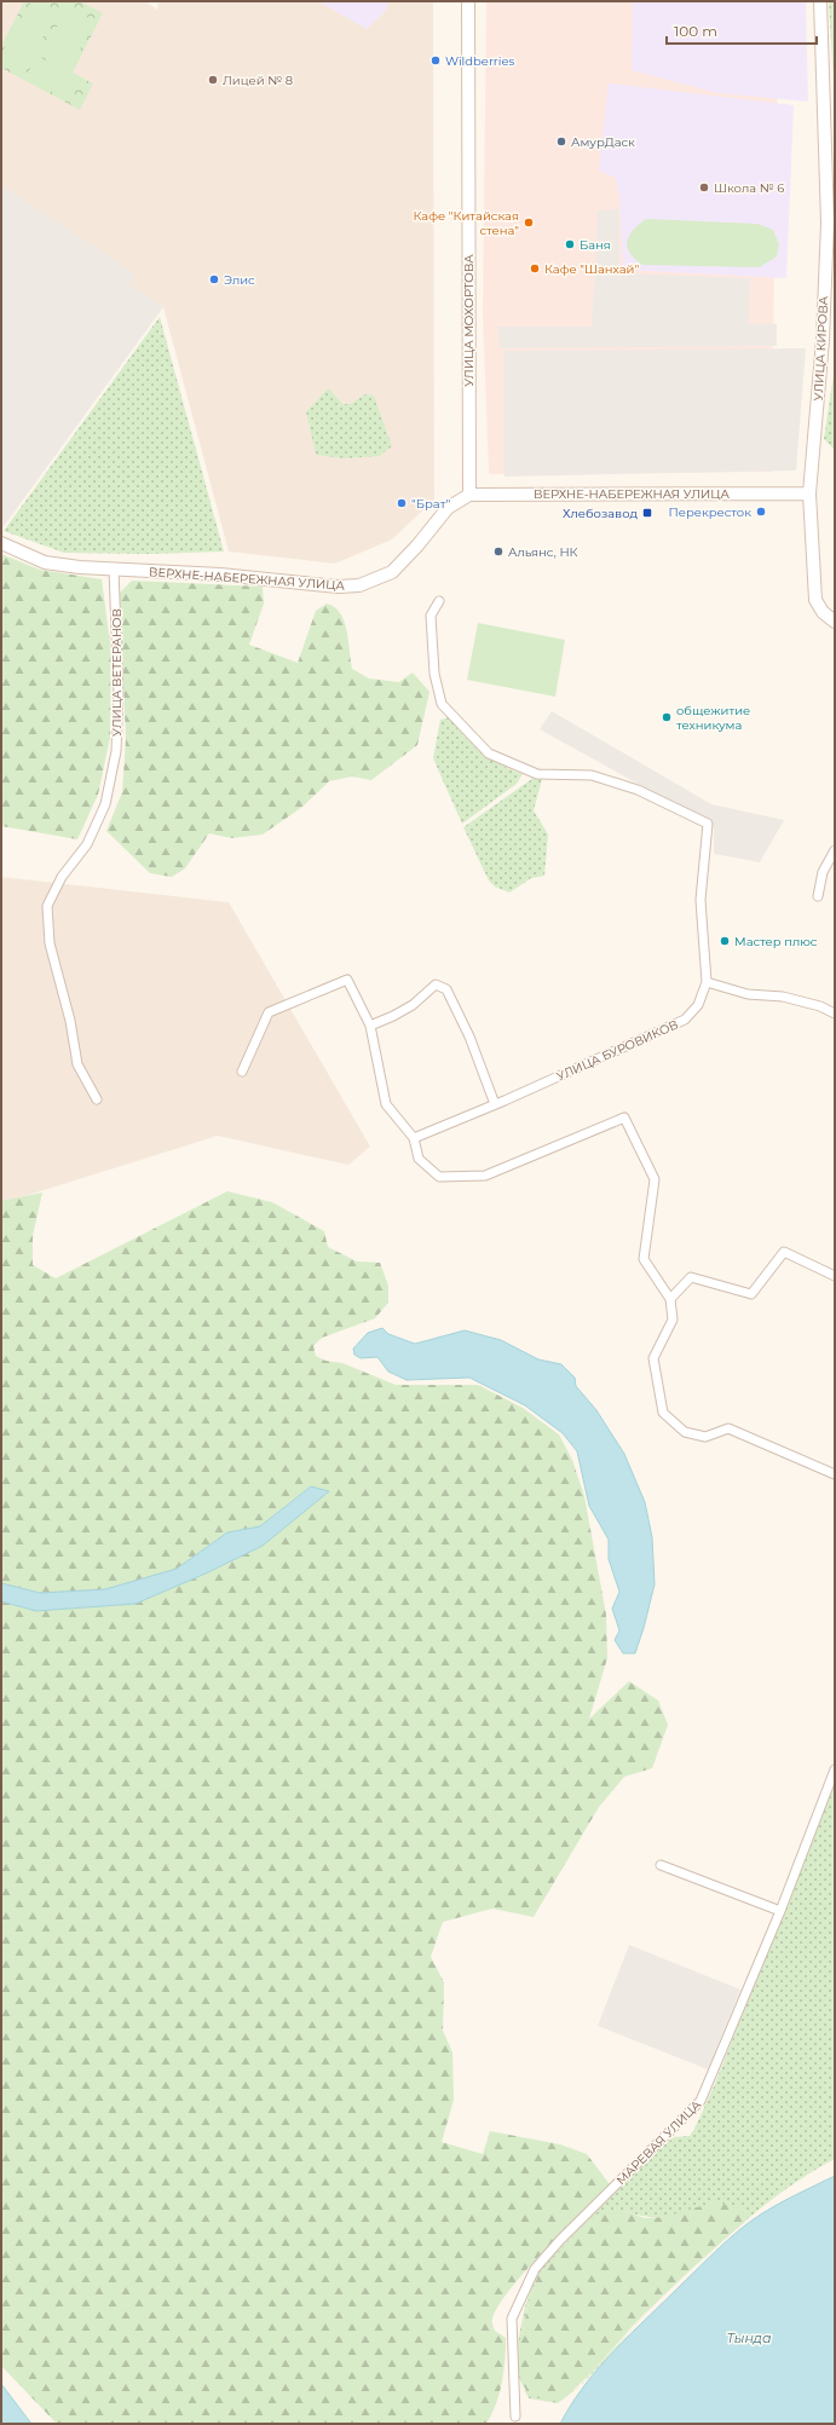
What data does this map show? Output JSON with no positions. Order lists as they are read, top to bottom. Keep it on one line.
{"streets":{"street":["УЛИЦА МОХОРТОВА","УЛИЦА КИРОВА","ВЕРХНЕ-НАБЕРЕЖНАЯ УЛИЦА","УЛИЦА ВЕТЕРАНОВ","УЛИЦА БУРОВИКОВ","МАРЕВАЯ УЛИЦА"]},"crossings":[["УЛИЦА МОХОРТОВА","ВЕРХНЕ-НАБЕРЕЖНАЯ УЛИЦА"],["УЛИЦА КИРОВА","ВЕРХНЕ-НАБЕРЕЖНАЯ УЛИЦА"],["ВЕРХНЕ-НАБЕРЕЖНАЯ УЛИЦА","УЛИЦА ВЕТЕРАНОВ"]],"water":["Тында"],"places":{"other":["Wildberries","Лицей № 8","АмурДаск","Школа № 6","Кафе \"Китайская стена\"","Баня","Кафе \"Шанхай\"","Элис","\"Брат\"","Перекресток","Альянс, НК","общежитие техникума","Мастер плюс"],"transit":["Хлебозавод"]},"scale_bar":"100 m"}
